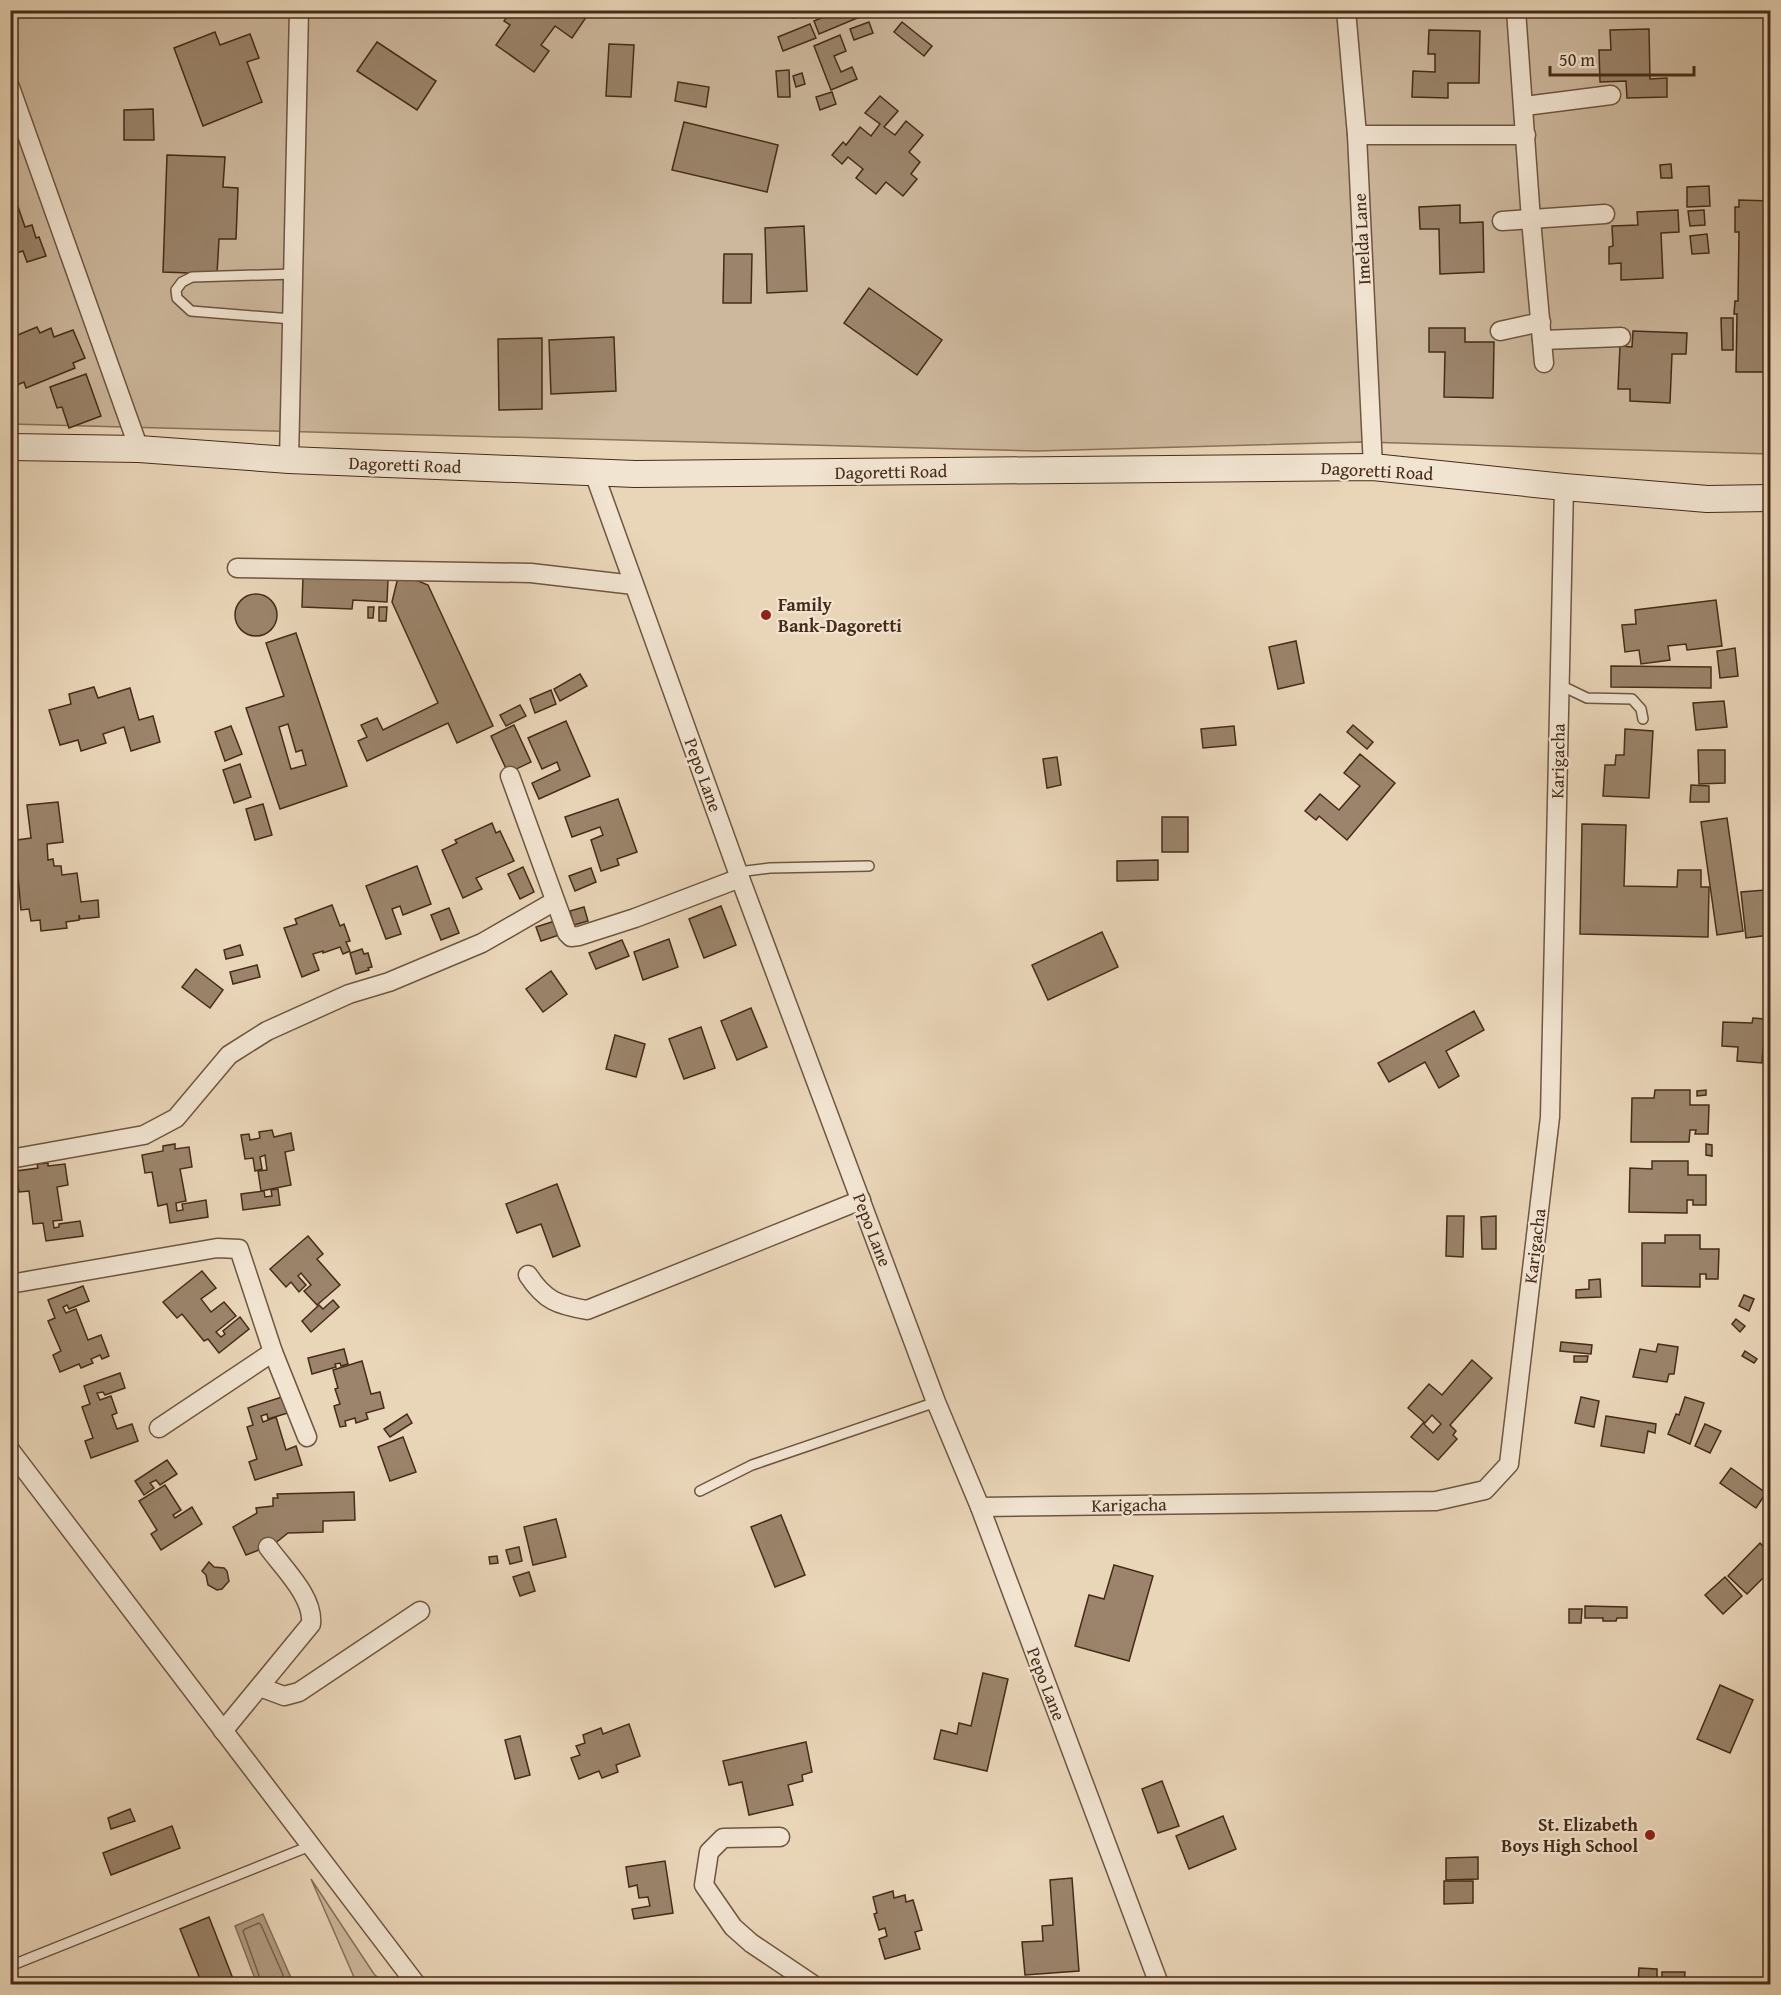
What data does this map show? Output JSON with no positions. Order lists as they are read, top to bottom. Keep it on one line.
{"streets":{"main road":["Dagoretti Road"],"street":["Imelda Lane","Karigacha","Pepo Lane"]},"crossings":[["Imelda Lane","Dagoretti Road"],["Dagoretti Road","Karigacha"],["Dagoretti Road","Pepo Lane"],["Karigacha","Pepo Lane"]],"places":["Family Bank-Dagoretti","St. Elizabeth Boys High School"],"scale_bar":"50 m"}
